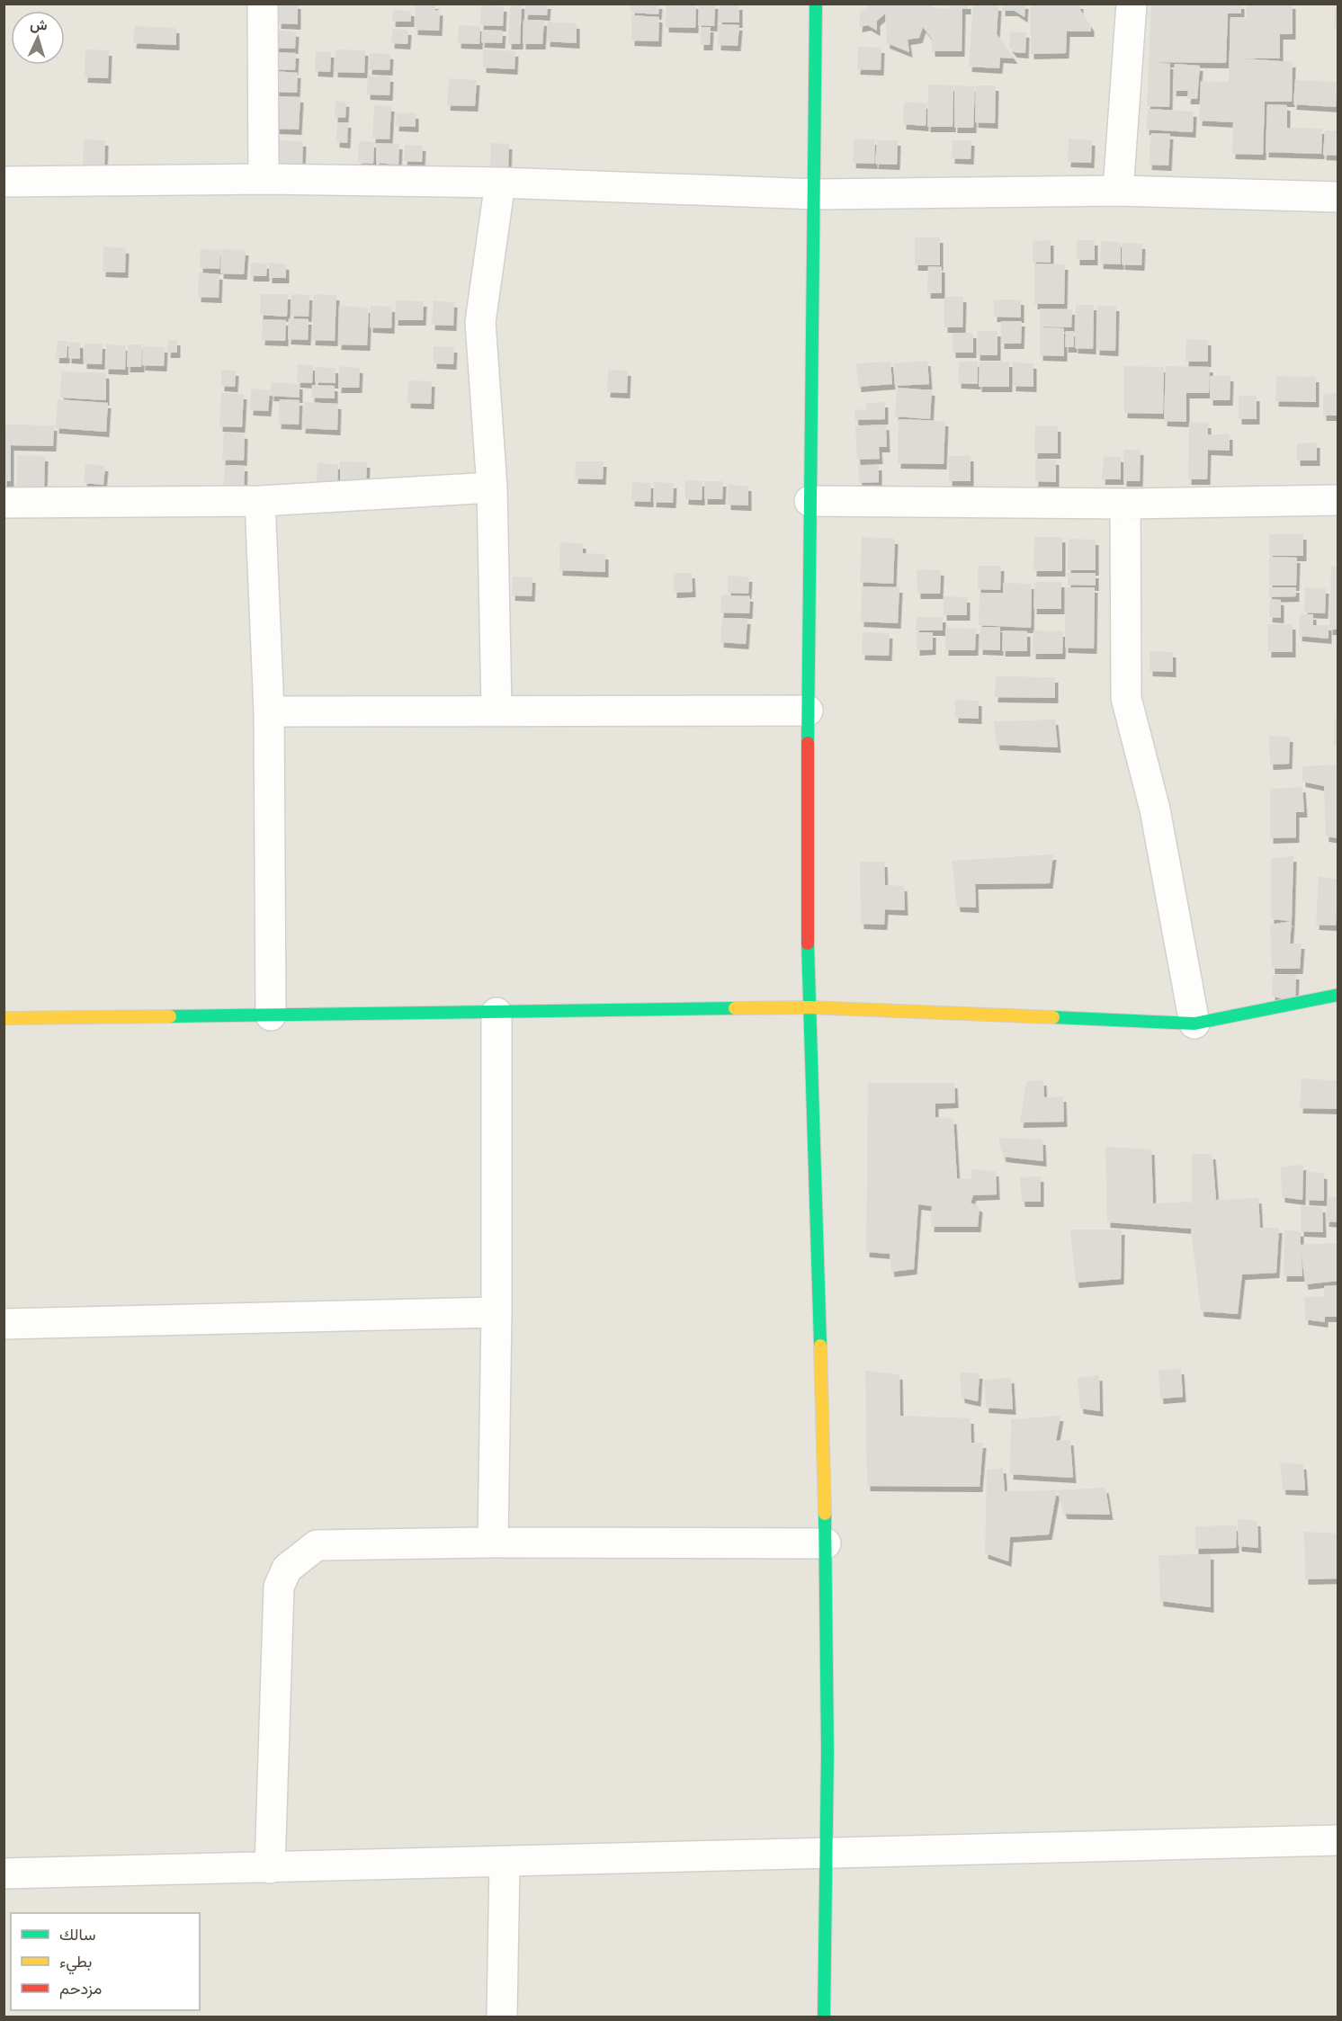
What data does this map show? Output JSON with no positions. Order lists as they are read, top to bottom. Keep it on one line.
{"legend":["سالك","بطيء","مزدحم"],"north":"top"}
